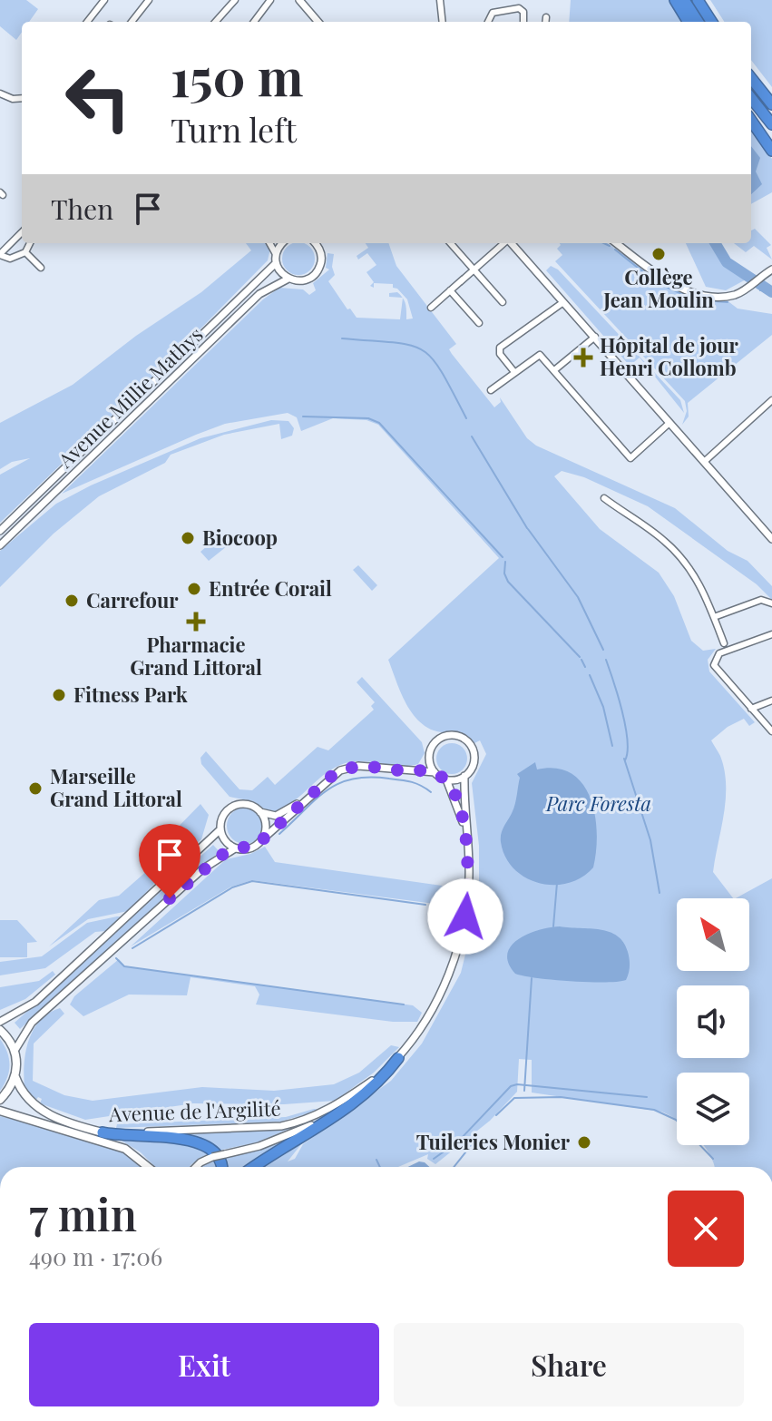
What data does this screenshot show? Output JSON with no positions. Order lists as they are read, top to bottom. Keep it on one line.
{"streets":{"main road":["Avenue de l'Argilité"],"street":["Avenue Millie Mathys"]},"parks":["Parc Foresta"],"places":{"other":["Collège Jean Moulin","Biocoop","Entrée Corail","Carrefour","Fitness Park","Marseille Grand Littoral","Tuileries Monier"],"health":["Hôpital de jour Henri Collomb","Pharmacie Grand Littoral"]},"north":"top left","page":{"turn":["150 m","Turn left"],"then":"Then","heading":["7 min","490 m · 17:06"],"buttons":["Exit","Share"]}}
